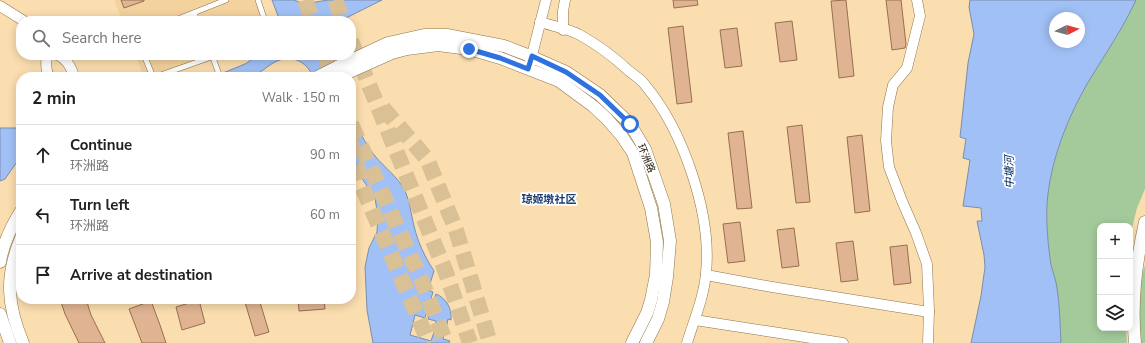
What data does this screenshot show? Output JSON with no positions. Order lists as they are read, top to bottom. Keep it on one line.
{"streets":{"street":["环洲路"]},"districts":["琼姬墩社区"],"water":["中塘河"],"north":"right","page":{"search":"Search here","heading":["2 min","Walk · 150 m"],"list":[["Continue","环洲路","90 m"],["Turn left","环洲路","60 m"],"Arrive at destination"],"map_buttons":["+","−"]}}
